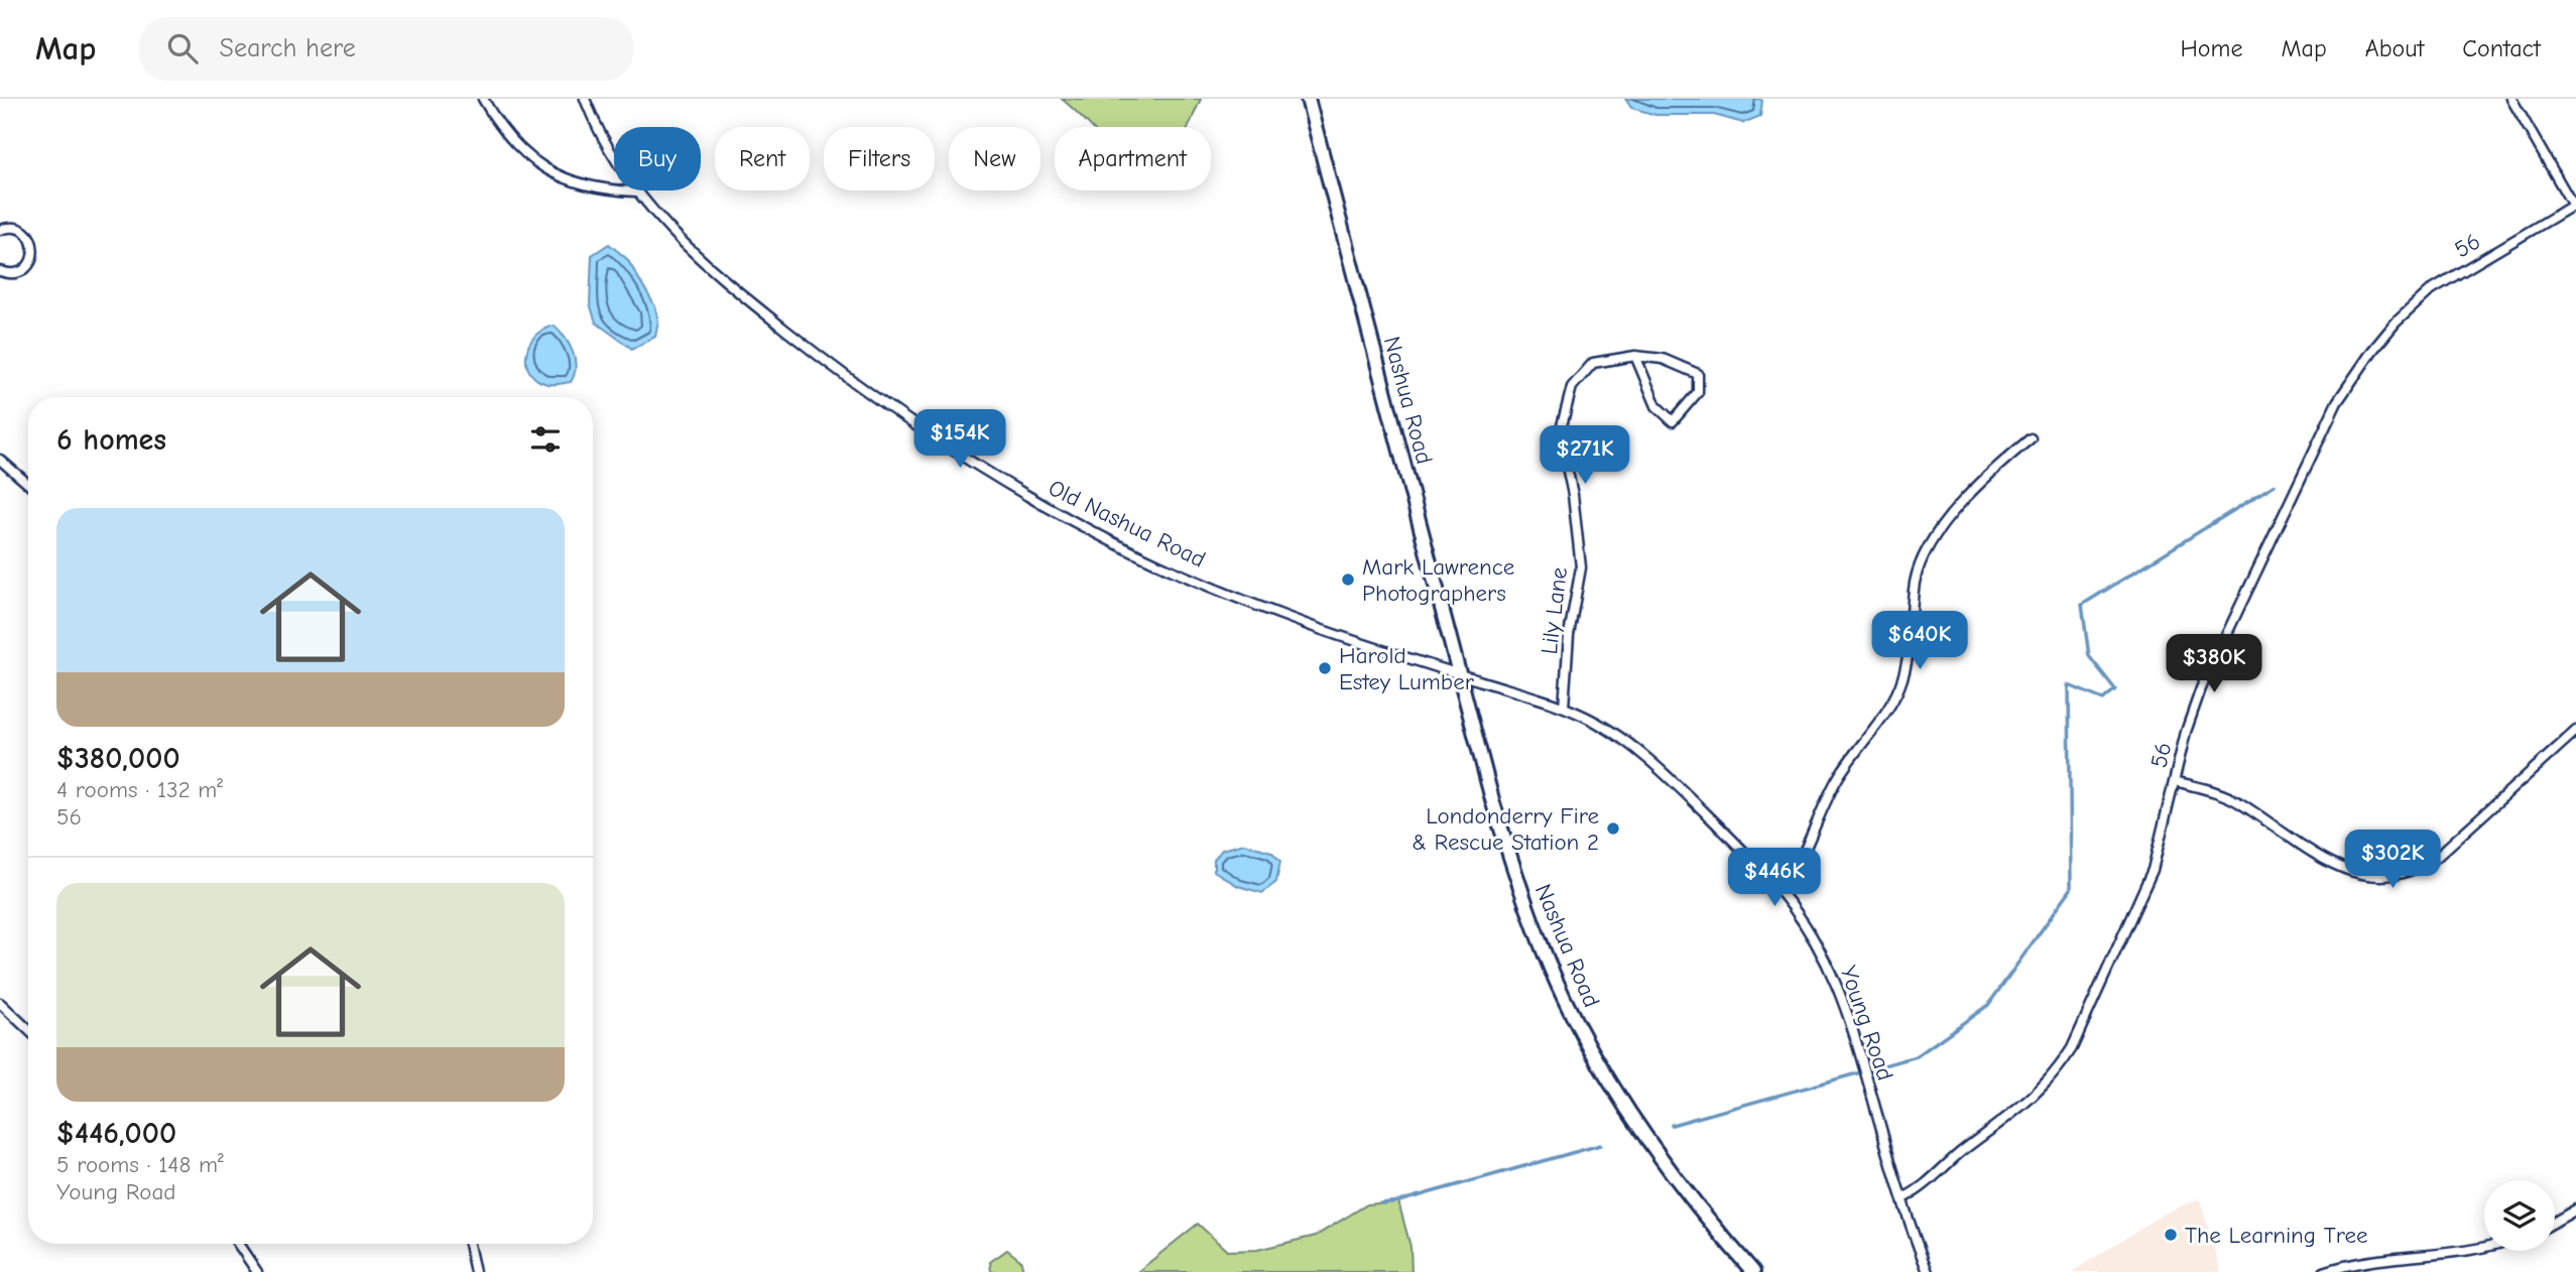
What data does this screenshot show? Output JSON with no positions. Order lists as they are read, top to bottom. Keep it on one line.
{"streets":{"main road":["Nashua Road"],"street":["56","Old Nashua Road","Lily Lane","Young Road"]},"crossings":[["56","Young Road"],["Nashua Road","Old Nashua Road"],["Nashua Road","Young Road"],["Old Nashua Road","Young Road"],["Lily Lane","Young Road"]],"places":["Mark Lawrence Photographers","Harold Estey Lumber","Londonderry Fire & Rescue Station 2","The Learning Tree"],"page":{"header":"Map","search":"Search here","nav":["Home","Map","About","Contact"],"chip":["Buy","Rent","Filters","New","Apartment"],"heading":"6 homes","price":["$154K","$271K","$640K","$380K","$302K","$446K"],"list":[{"name":"$380,000","note":"4 rooms · 132 m² · 56"},{"name":"$446,000","note":"5 rooms · 148 m² · Young Road"}]}}
